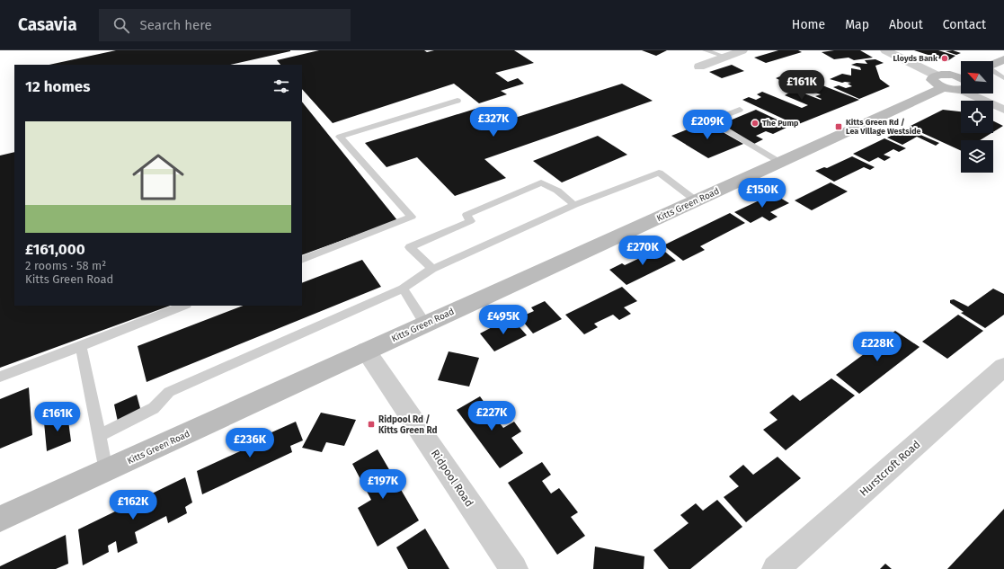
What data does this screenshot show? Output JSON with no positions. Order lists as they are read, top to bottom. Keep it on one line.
{"streets":{"street":["Kitts Green Road","Hurstcroft Road","Ridpool Road"]},"crossings":[["Kitts Green Road","Ridpool Road"]],"places":{"other":["Lloyds Bank","The Pump"],"transit":["Kitts Green Rd / Lea Village Westside","Ridpool Rd / Kitts Green Rd"]},"north":"top left","page":{"header":"Casavia","search":"Search here","nav":["Home","Map","About","Contact"],"heading":"12 homes","price":["£161K","£327K","£209K","£150K","£270K","£495K","£228K","£227K","£161K","£236K","£197K","£162K"],"list":[{"name":"£161,000","note":"2 rooms · 58 m² · Kitts Green Road"}]}}
